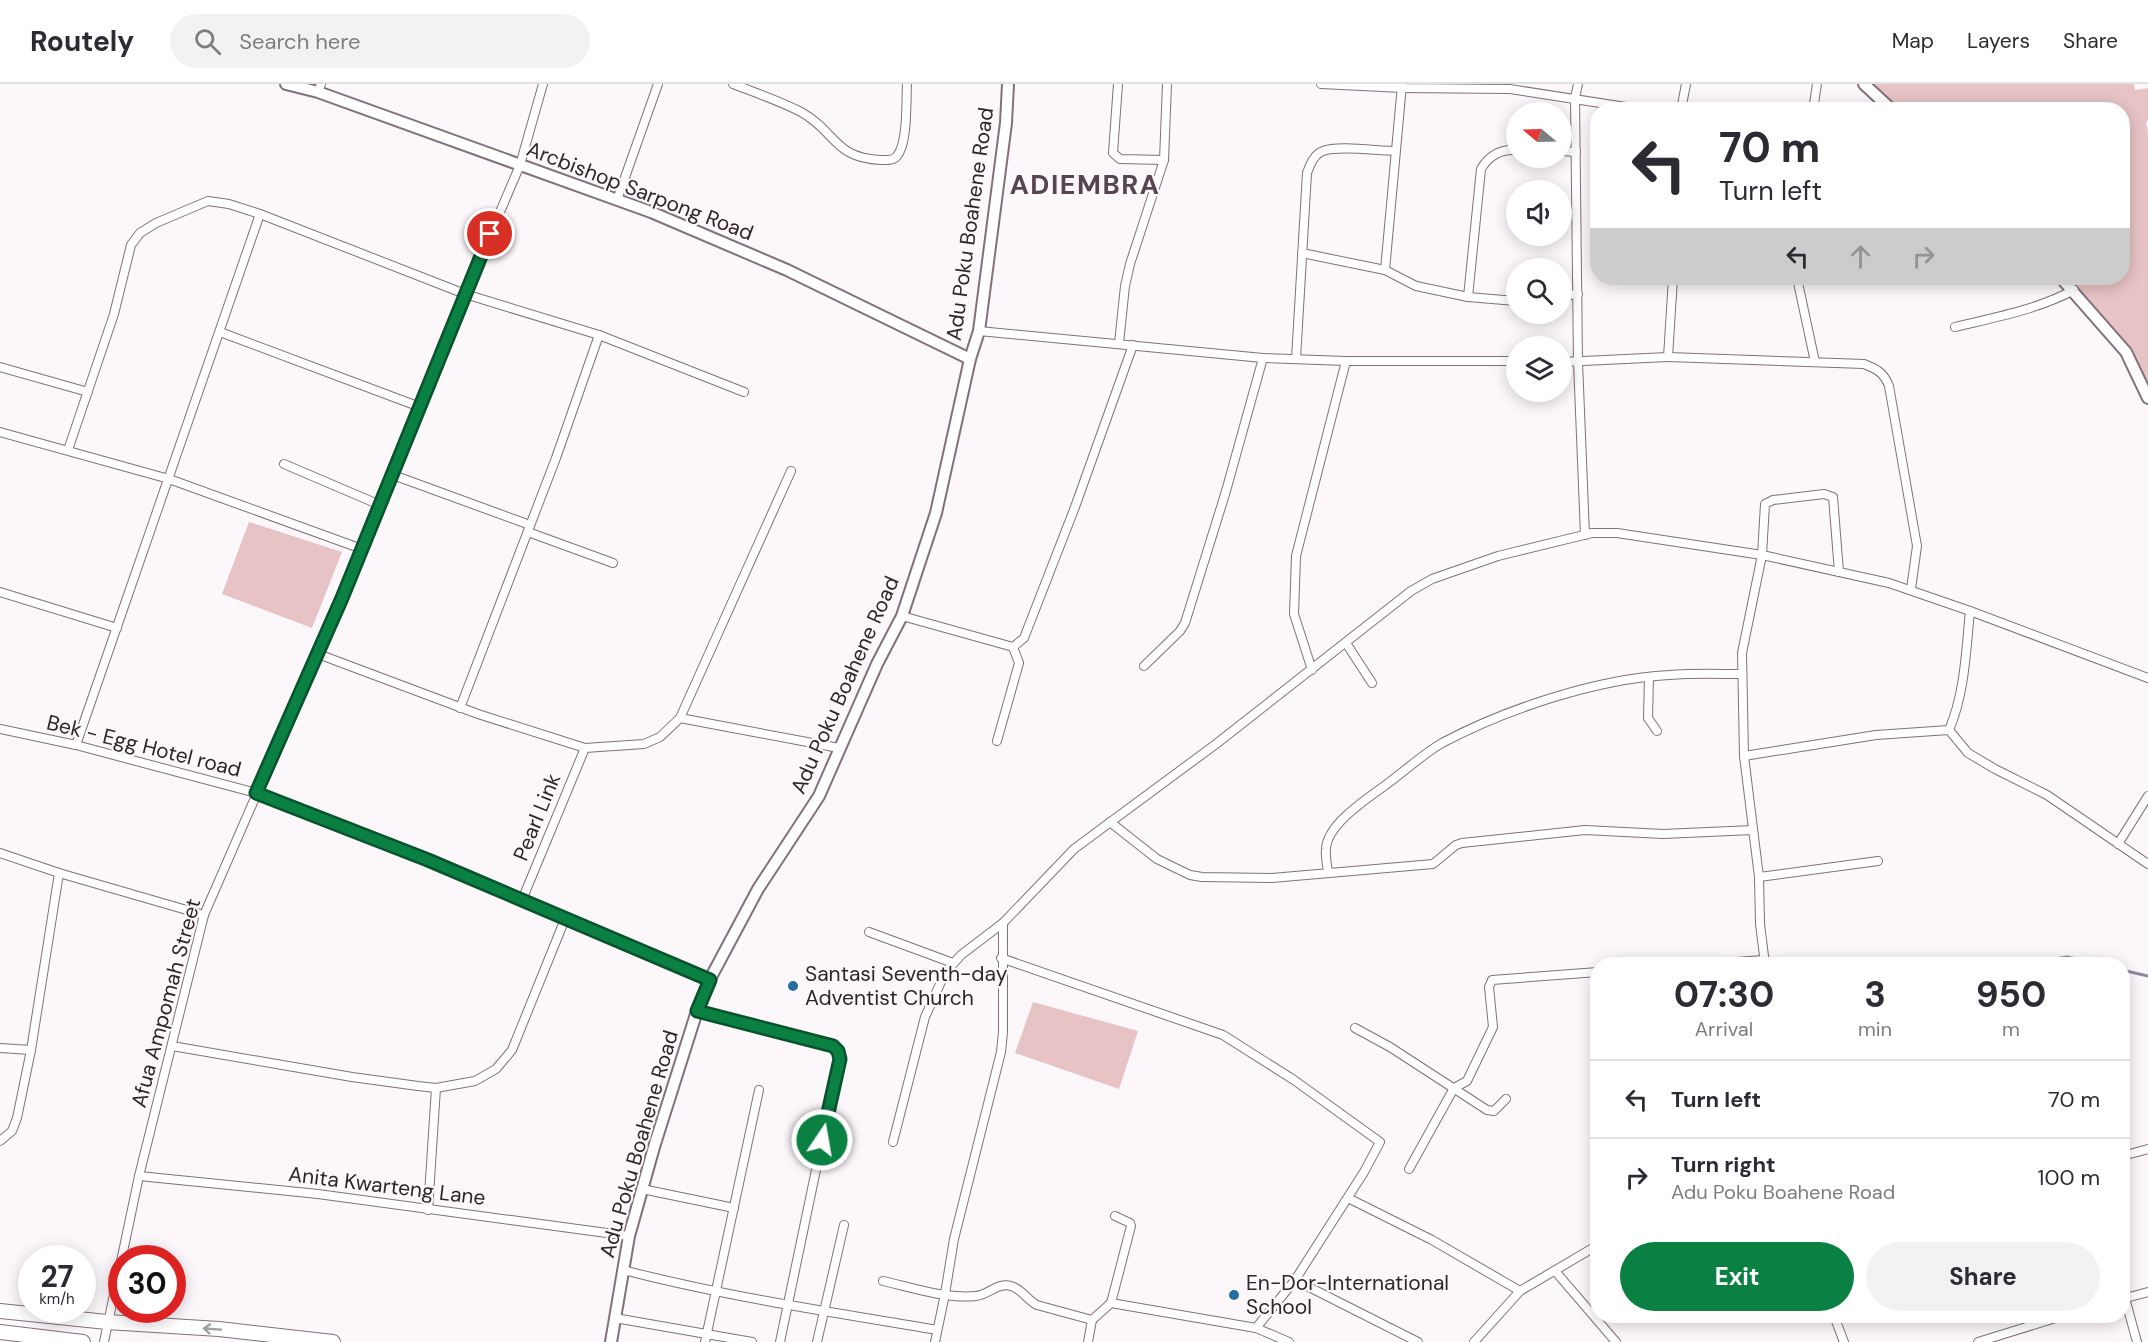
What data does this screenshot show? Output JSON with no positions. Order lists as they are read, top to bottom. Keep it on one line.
{"streets":{"street":["Arcbishop Sarpong Road","Adu Poku Boahene Road","Bek - Egg Hotel road","Pearl Link","Afua Ampomah Street","Anita Kwarteng Lane"]},"crossings":[["Arcbishop Sarpong Road","Adu Poku Boahene Road"],["Arcbishop Sarpong Road","Afua Ampomah Street"],["Adu Poku Boahene Road","Bek - Egg Hotel road"],["Adu Poku Boahene Road","Anita Kwarteng Lane"],["Bek - Egg Hotel road","Pearl Link"],["Bek - Egg Hotel road","Afua Ampomah Street"],["Afua Ampomah Street","Anita Kwarteng Lane"]],"districts":["ADIEMBRA"],"places":["Santasi Seventh-day Adventist Church","En-Dor-International School"],"north":"left","page":{"header":"Routely","search":"Search here","nav":["Map","Layers","Share"],"turn":["70 m","Turn left"],"eta":["07:30","Arrival","3","min","950","m"],"list":[{"name":"Turn left","value":"70 m"},{"name":"Turn right","note":"Adu Poku Boahene Road","value":"100 m"}],"buttons":["Exit","Share"],"speed":"27 km/h","limit":"30"}}
